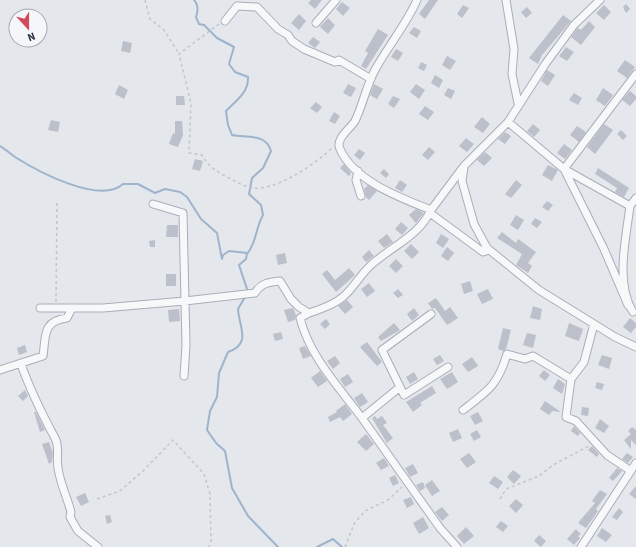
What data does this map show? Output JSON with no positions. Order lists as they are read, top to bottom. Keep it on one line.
{"north":"bottom"}
